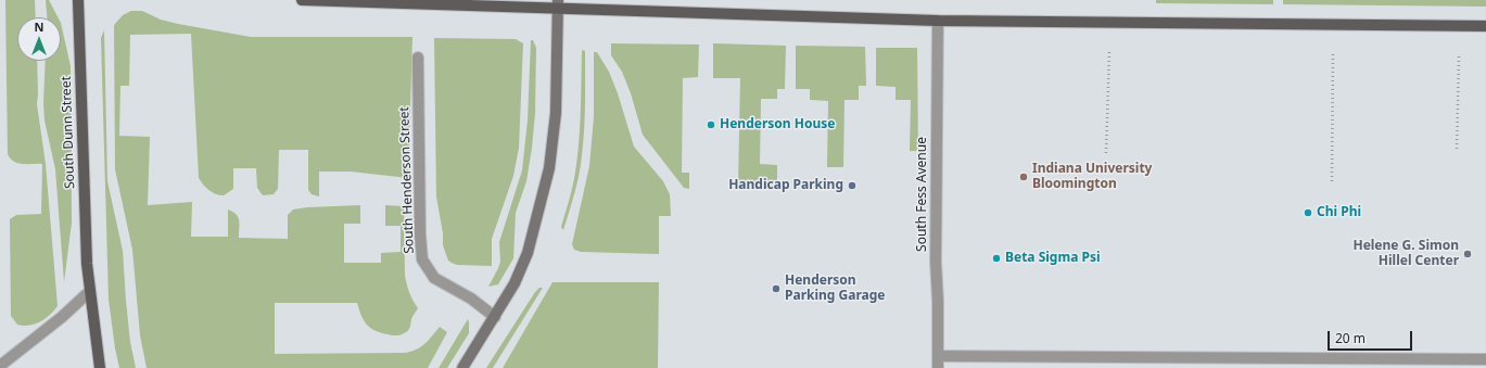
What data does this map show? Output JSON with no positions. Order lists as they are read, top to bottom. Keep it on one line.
{"streets":{"main road":["South Dunn Street"],"street":["South Henderson Street","South Fess Avenue"]},"places":["Henderson House","Indiana University Bloomington","Handicap Parking","Chi Phi","Helene G. Simon Hillel Center","Beta Sigma Psi","Henderson Parking Garage"],"scale_bar":"20 m","north":"top"}
